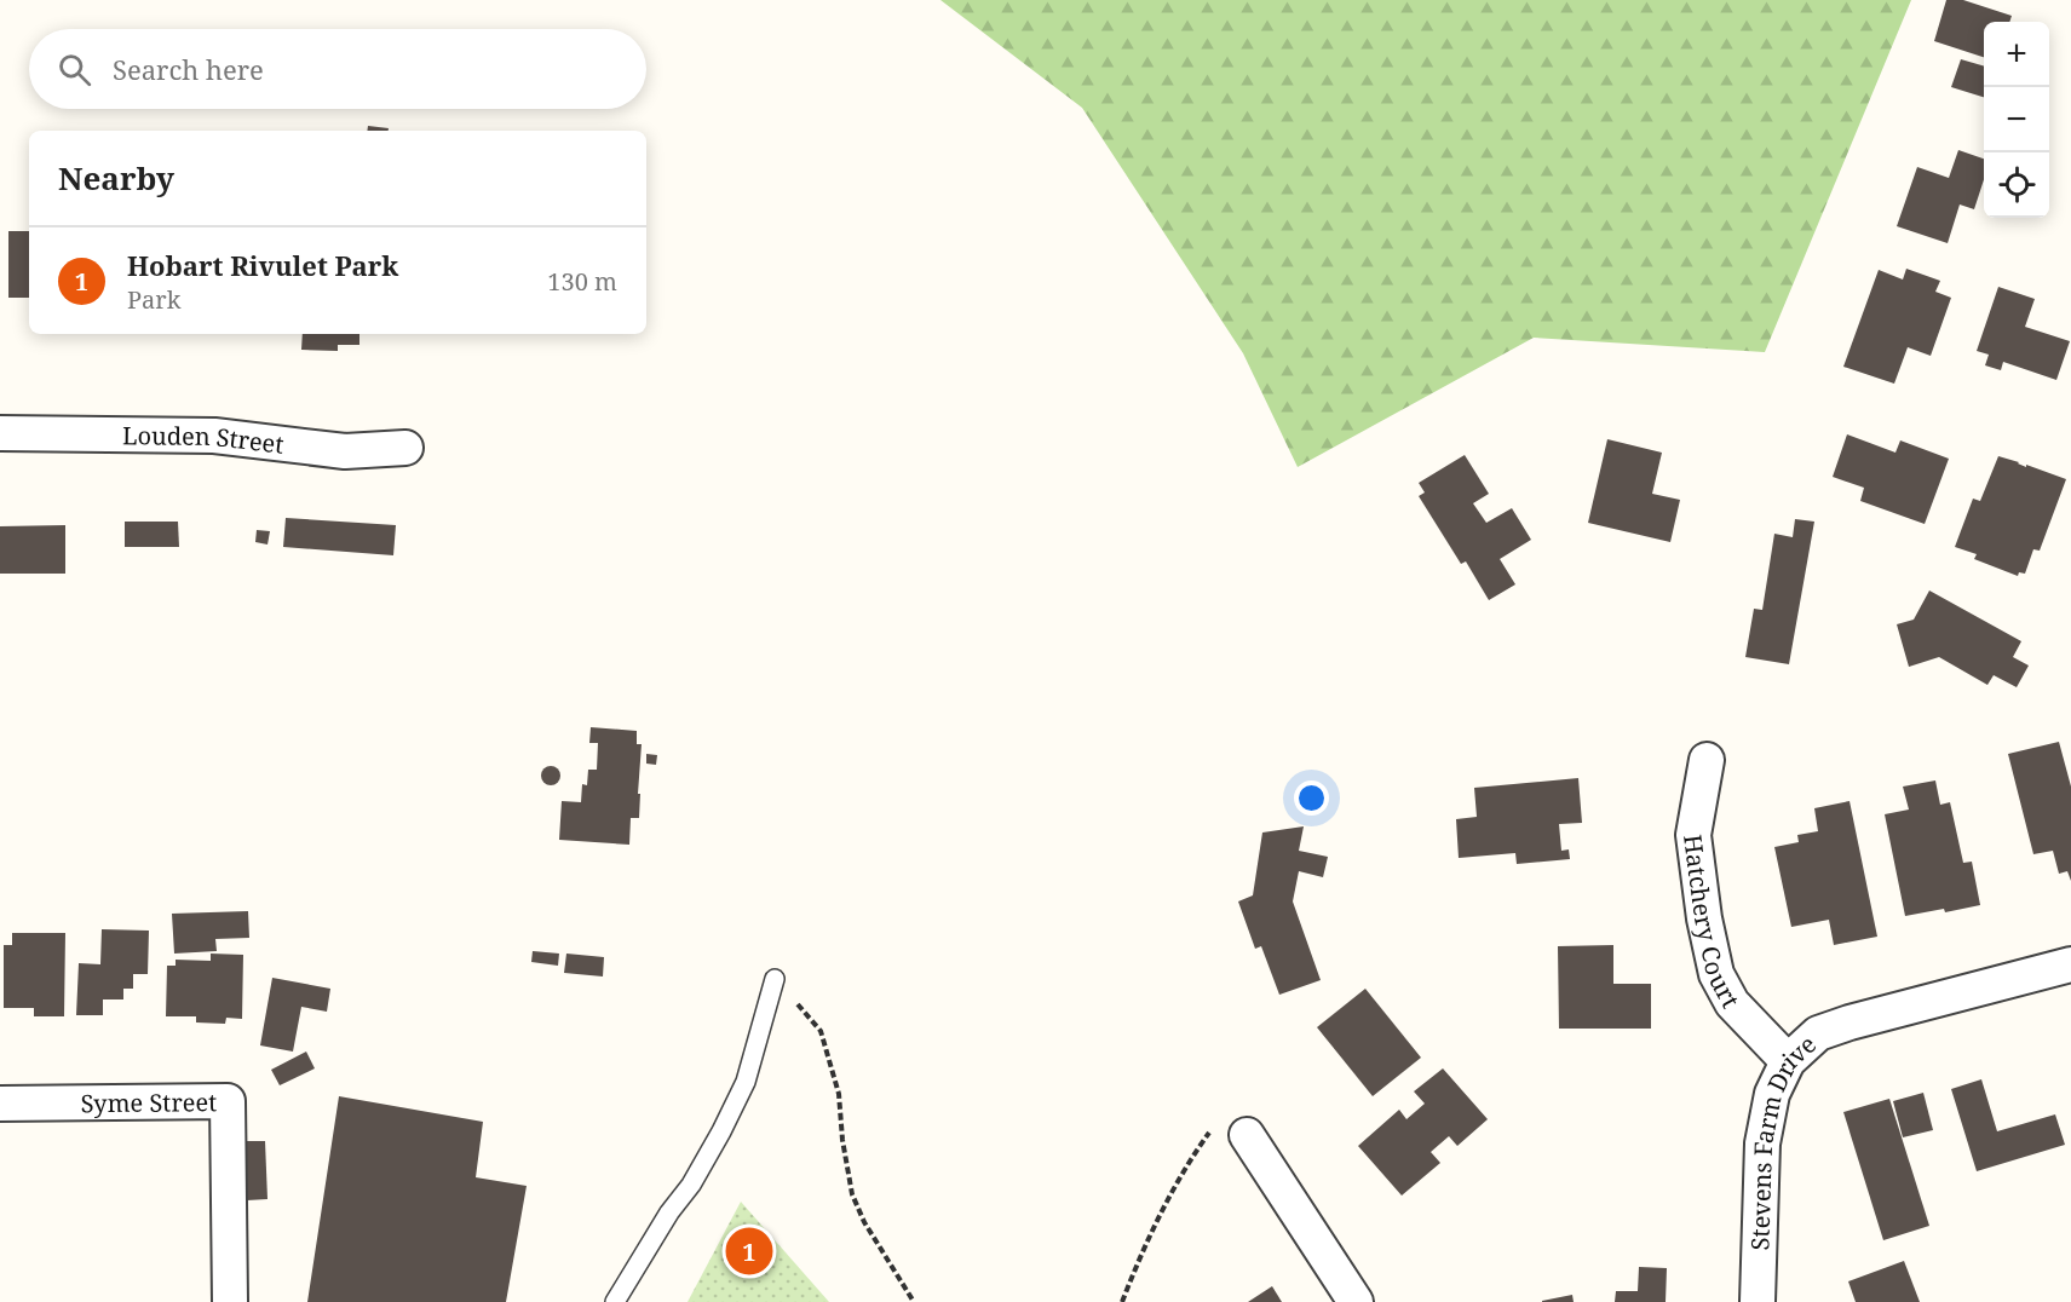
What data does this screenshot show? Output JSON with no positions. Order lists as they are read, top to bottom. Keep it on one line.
{"streets":{"street":["Louden Street","Hatchery Court","Syme Street","Stevens Farm Drive"]},"crossings":[["Hatchery Court","Stevens Farm Drive"]],"page":{"map_buttons":["+","−"],"search":"Search here","heading":"Nearby","list":[{"mark":"1","name":"Hobart Rivulet Park","note":"Park","value":"130 m"}],"pins":"1"}}
